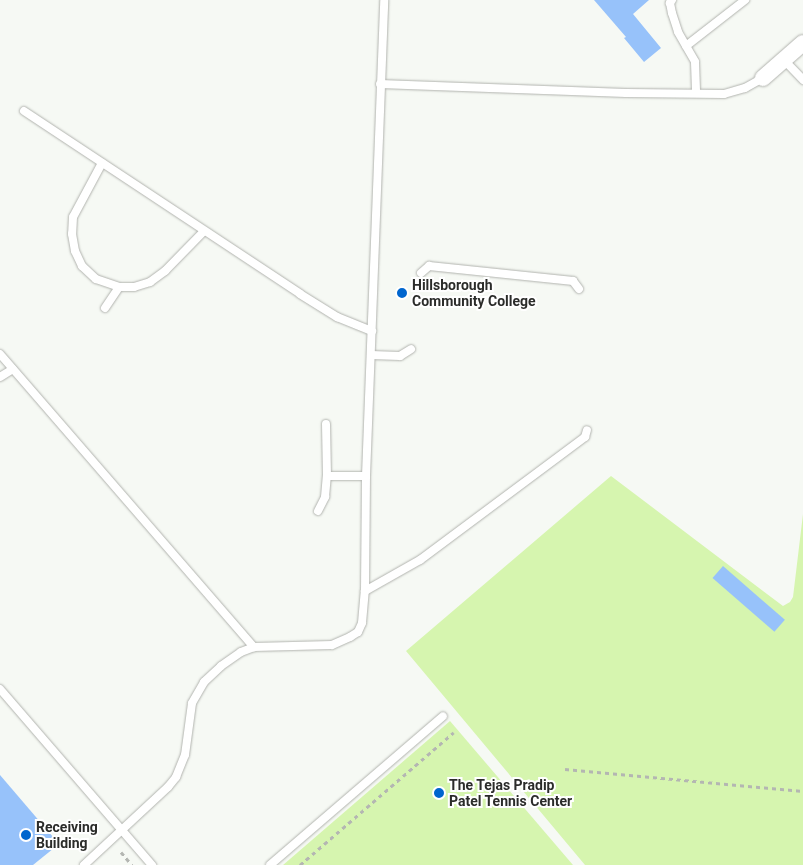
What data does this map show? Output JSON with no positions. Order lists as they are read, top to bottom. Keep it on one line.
{"places":["Hillsborough Community College","The Tejas Pradip Patel Tennis Center","Receiving Building"]}
